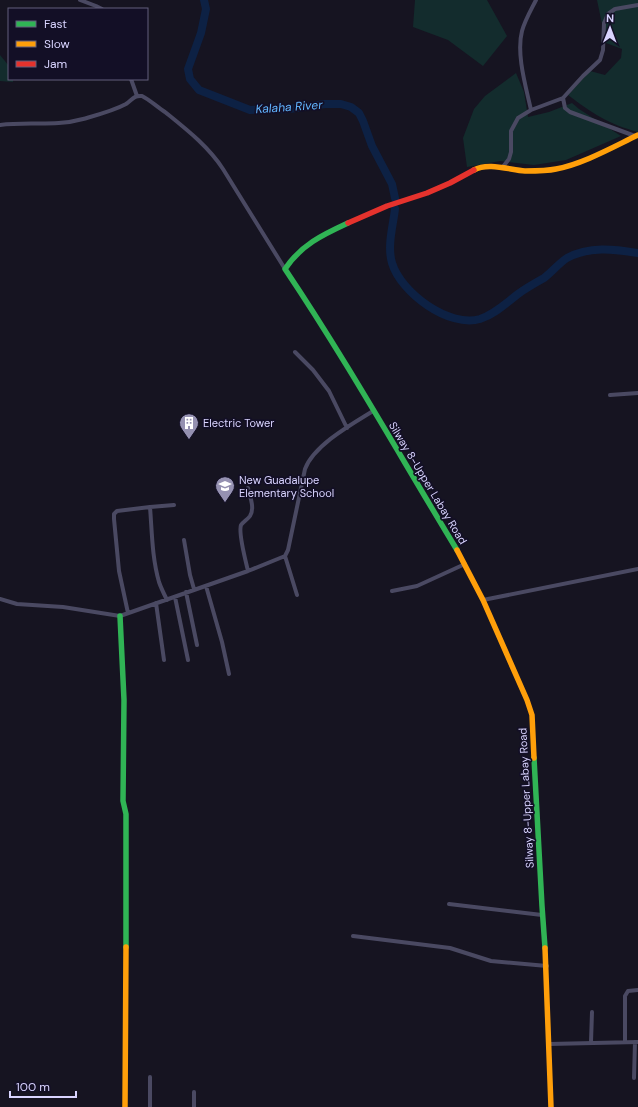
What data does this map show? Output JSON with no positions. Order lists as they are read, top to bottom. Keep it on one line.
{"streets":{"main road":["Silway 8-Upper Labay Road"]},"water":["Kalaha River"],"places":{"building":["Electric Tower"],"school or university":["New Guadalupe Elementary School"]},"legend":["Fast","Slow","Jam"],"scale_bar":"100 m","north":"top"}
